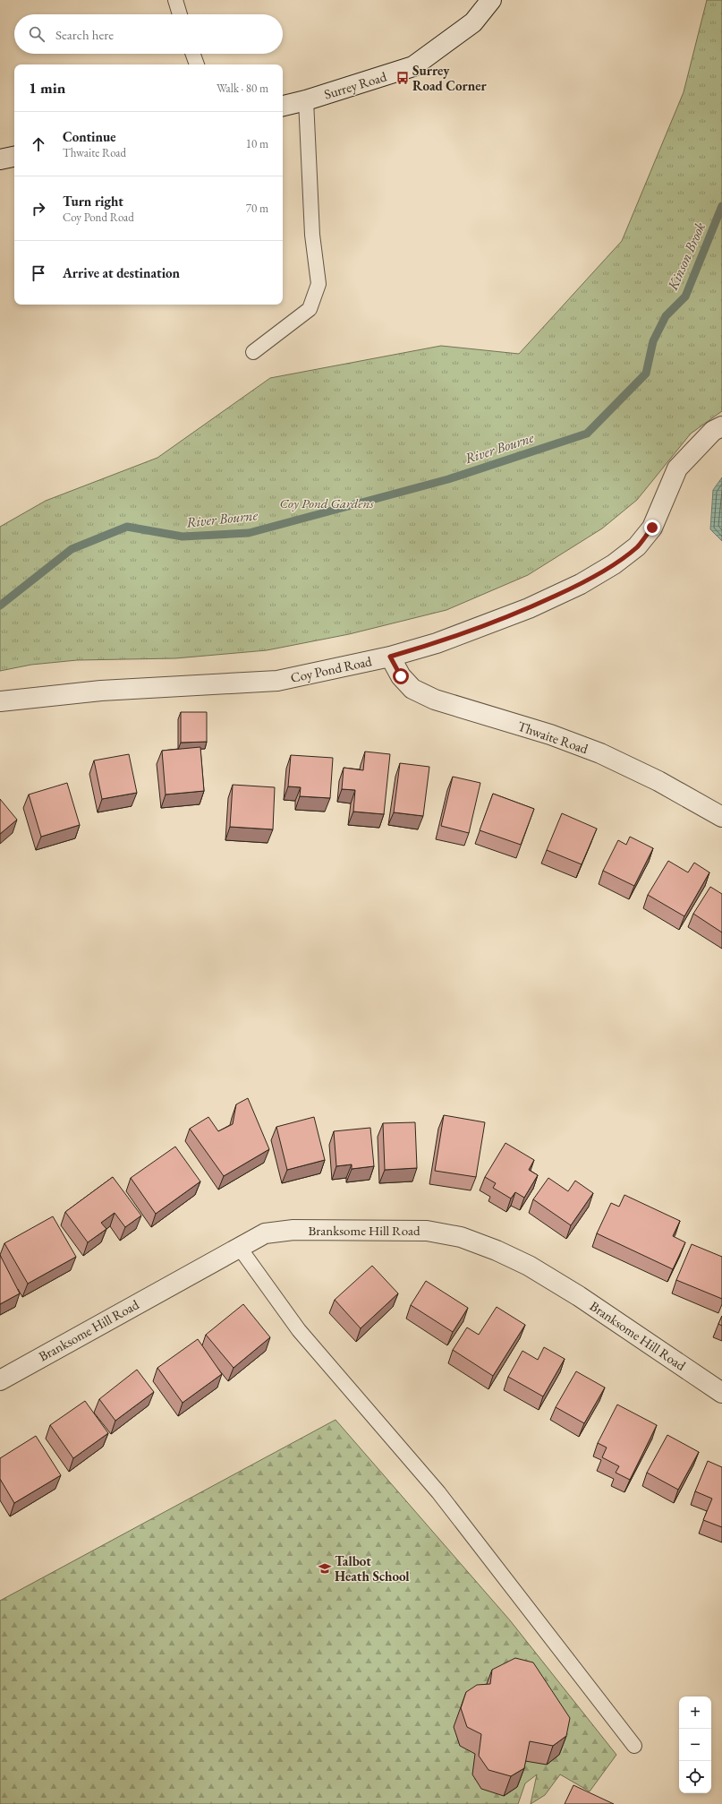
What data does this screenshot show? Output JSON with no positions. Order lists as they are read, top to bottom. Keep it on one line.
{"streets":{"street":["Surrey Road","Coy Pond Road","Thwaite Road","Branksome Hill Road"]},"crossings":[["Coy Pond Road","Thwaite Road"]],"water":["Kinson Brook","River Bourne"],"parks":["Coy Pond Gardens"],"places":{"bus stop":["Surrey Road Corner"],"school or university":["Talbot Heath School"]},"page":{"search":"Search here","heading":["1 min","Walk · 80 m"],"list":[["Continue","Thwaite Road","10 m"],["Turn right","Coy Pond Road","70 m"],"Arrive at destination"],"map_buttons":["+","−"]}}
